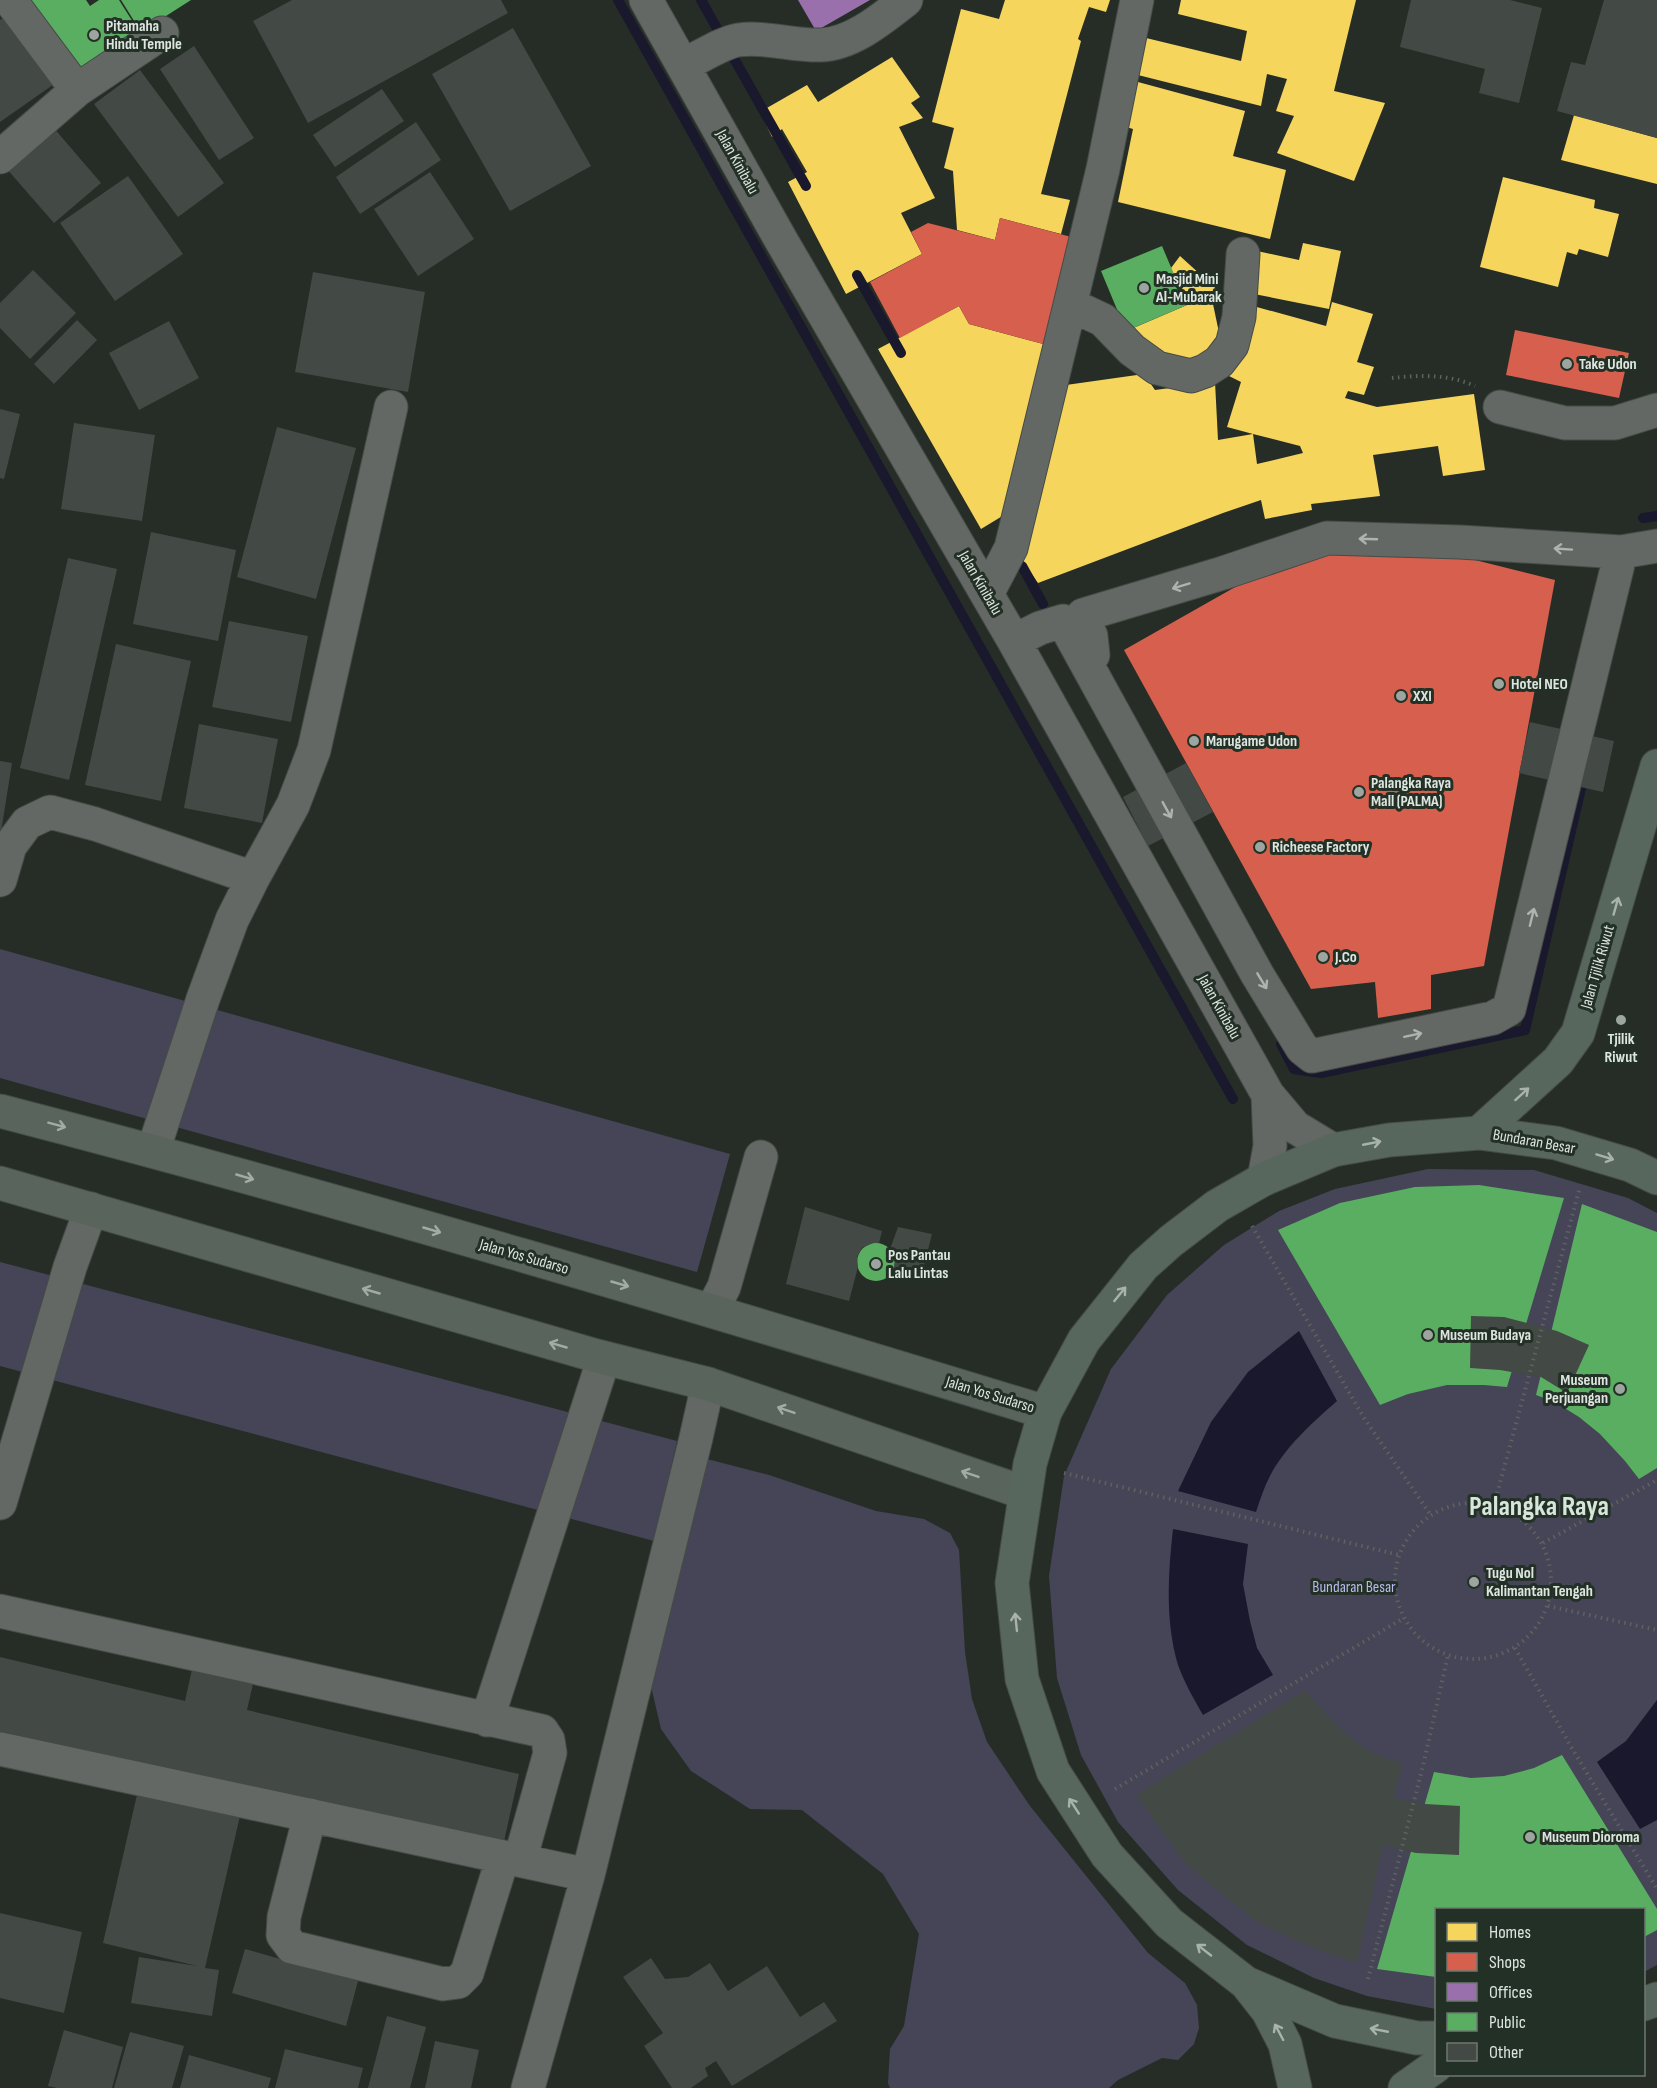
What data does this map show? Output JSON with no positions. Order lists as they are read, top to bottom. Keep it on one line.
{"streets":{"highway":["Jalan Tjilik Riwut","Bundaran Besar"],"main road":["Jalan Yos Sudarso"],"street":["Jalan Kinibalu"]},"crossings":[["Jalan Kinibalu","Bundaran Besar"],["Jalan Tjilik Riwut","Bundaran Besar"],["Bundaran Besar","Jalan Yos Sudarso"]],"one_way":["Jalan Tjilik Riwut"],"districts":["Palangka Raya"],"parks":["Bundaran Besar"],"places":["Pitamaha Hindu Temple","Masjid Mini Al-Mubarak","Take Udon","Hotel NEO","XXI","Marugame Udon","Palangka Raya Mall (PALMA)","Richeese Factory","J.Co","Tjilik Riwut","Pos Pantau Lalu Lintas","Museum Budaya","Museum Perjuangan","Tugu Nol Kalimantan Tengah","Museum Dioroma"],"legend":["Homes","Shops","Offices","Public","Other"]}
